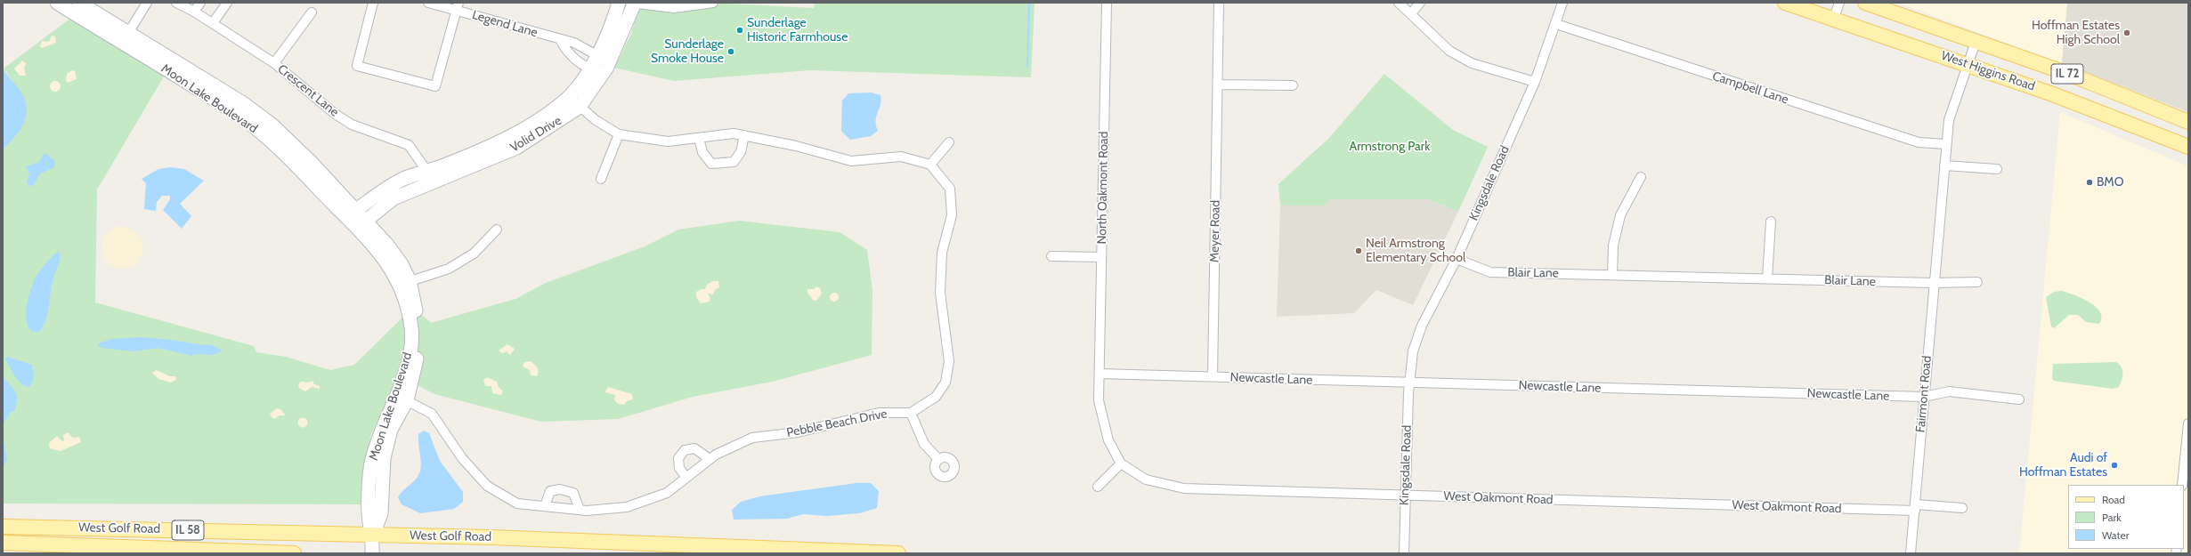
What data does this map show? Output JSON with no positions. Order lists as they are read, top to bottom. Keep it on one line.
{"streets":{"main road":["West Higgins Road","IL 72","West Golf Road","IL 58"],"street":["Legend Lane","Campbell Lane","Crescent Lane","Moon Lake Boulevard","Volid Drive","Kingsdale Road","North Oakmont Road","Meyer Road","Blair Lane","Newcastle Lane","Fairmont Road","Pebble Beach Drive","West Oakmont Road"]},"crossings":[["Legend Lane","Volid Drive"],["West Higgins Road","Fairmont Road"],["Campbell Lane","Kingsdale Road"],["Campbell Lane","Fairmont Road"],["Crescent Lane","Volid Drive"],["Moon Lake Boulevard","Volid Drive"],["Moon Lake Boulevard","Pebble Beach Drive"],["Moon Lake Boulevard","West Golf Road"],["Kingsdale Road","Blair Lane"],["Kingsdale Road","Newcastle Lane"],["Kingsdale Road","West Oakmont Road"],["North Oakmont Road","Newcastle Lane"],["North Oakmont Road","West Oakmont Road"],["Meyer Road","Newcastle Lane"],["Blair Lane","Fairmont Road"],["Newcastle Lane","Fairmont Road"],["Fairmont Road","West Oakmont Road"]],"parks":["Armstrong Park"],"places":["Sunderlage Historic Farmhouse","Hoffman Estates High School","Sunderlage Smoke House","BMO","Neil Armstrong Elementary School","Audi of Hoffman Estates"],"legend":["Road","Park","Water"]}
